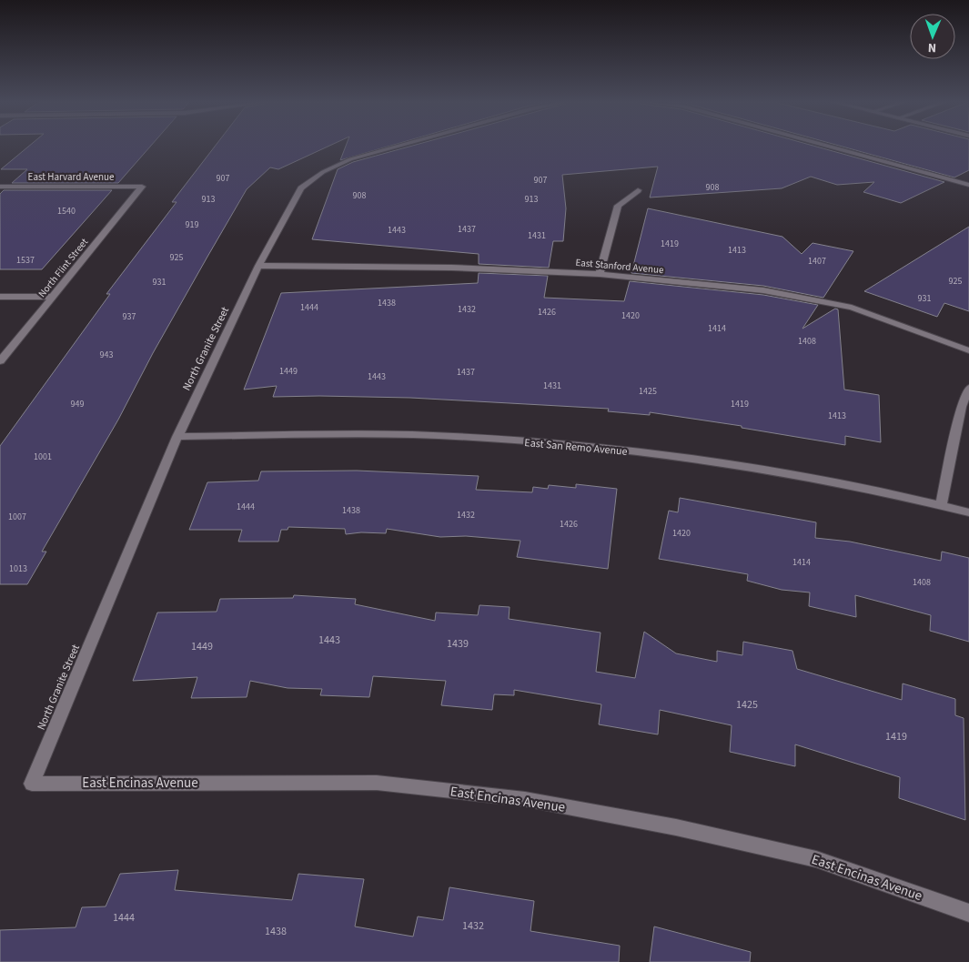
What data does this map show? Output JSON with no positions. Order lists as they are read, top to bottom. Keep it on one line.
{"streets":{"street":["East Harvard Avenue","East Stanford Avenue","North Flint Street","North Granite Street","East San Remo Avenue","East Encinas Avenue"]},"crossings":[["East Harvard Avenue","North Flint Street"],["East Stanford Avenue","North Granite Street"],["North Granite Street","East San Remo Avenue"],["North Granite Street","East Encinas Avenue"]],"house_numbers":["907","907","908","908","913","913","1540","919","1437","1443","1431","1419","1413","925","1537","1407","925","931","931","1438","1444","1432","1426","1420","937","1414","1408","943","1449","1437","1443","1431","1425","949","1419","1413","1001","1444","1438","1432","1007","1426","1420","1414","1013","1408","1443","1439","1449","1425","1419","1444","1432","1438"],"north":"bottom"}
